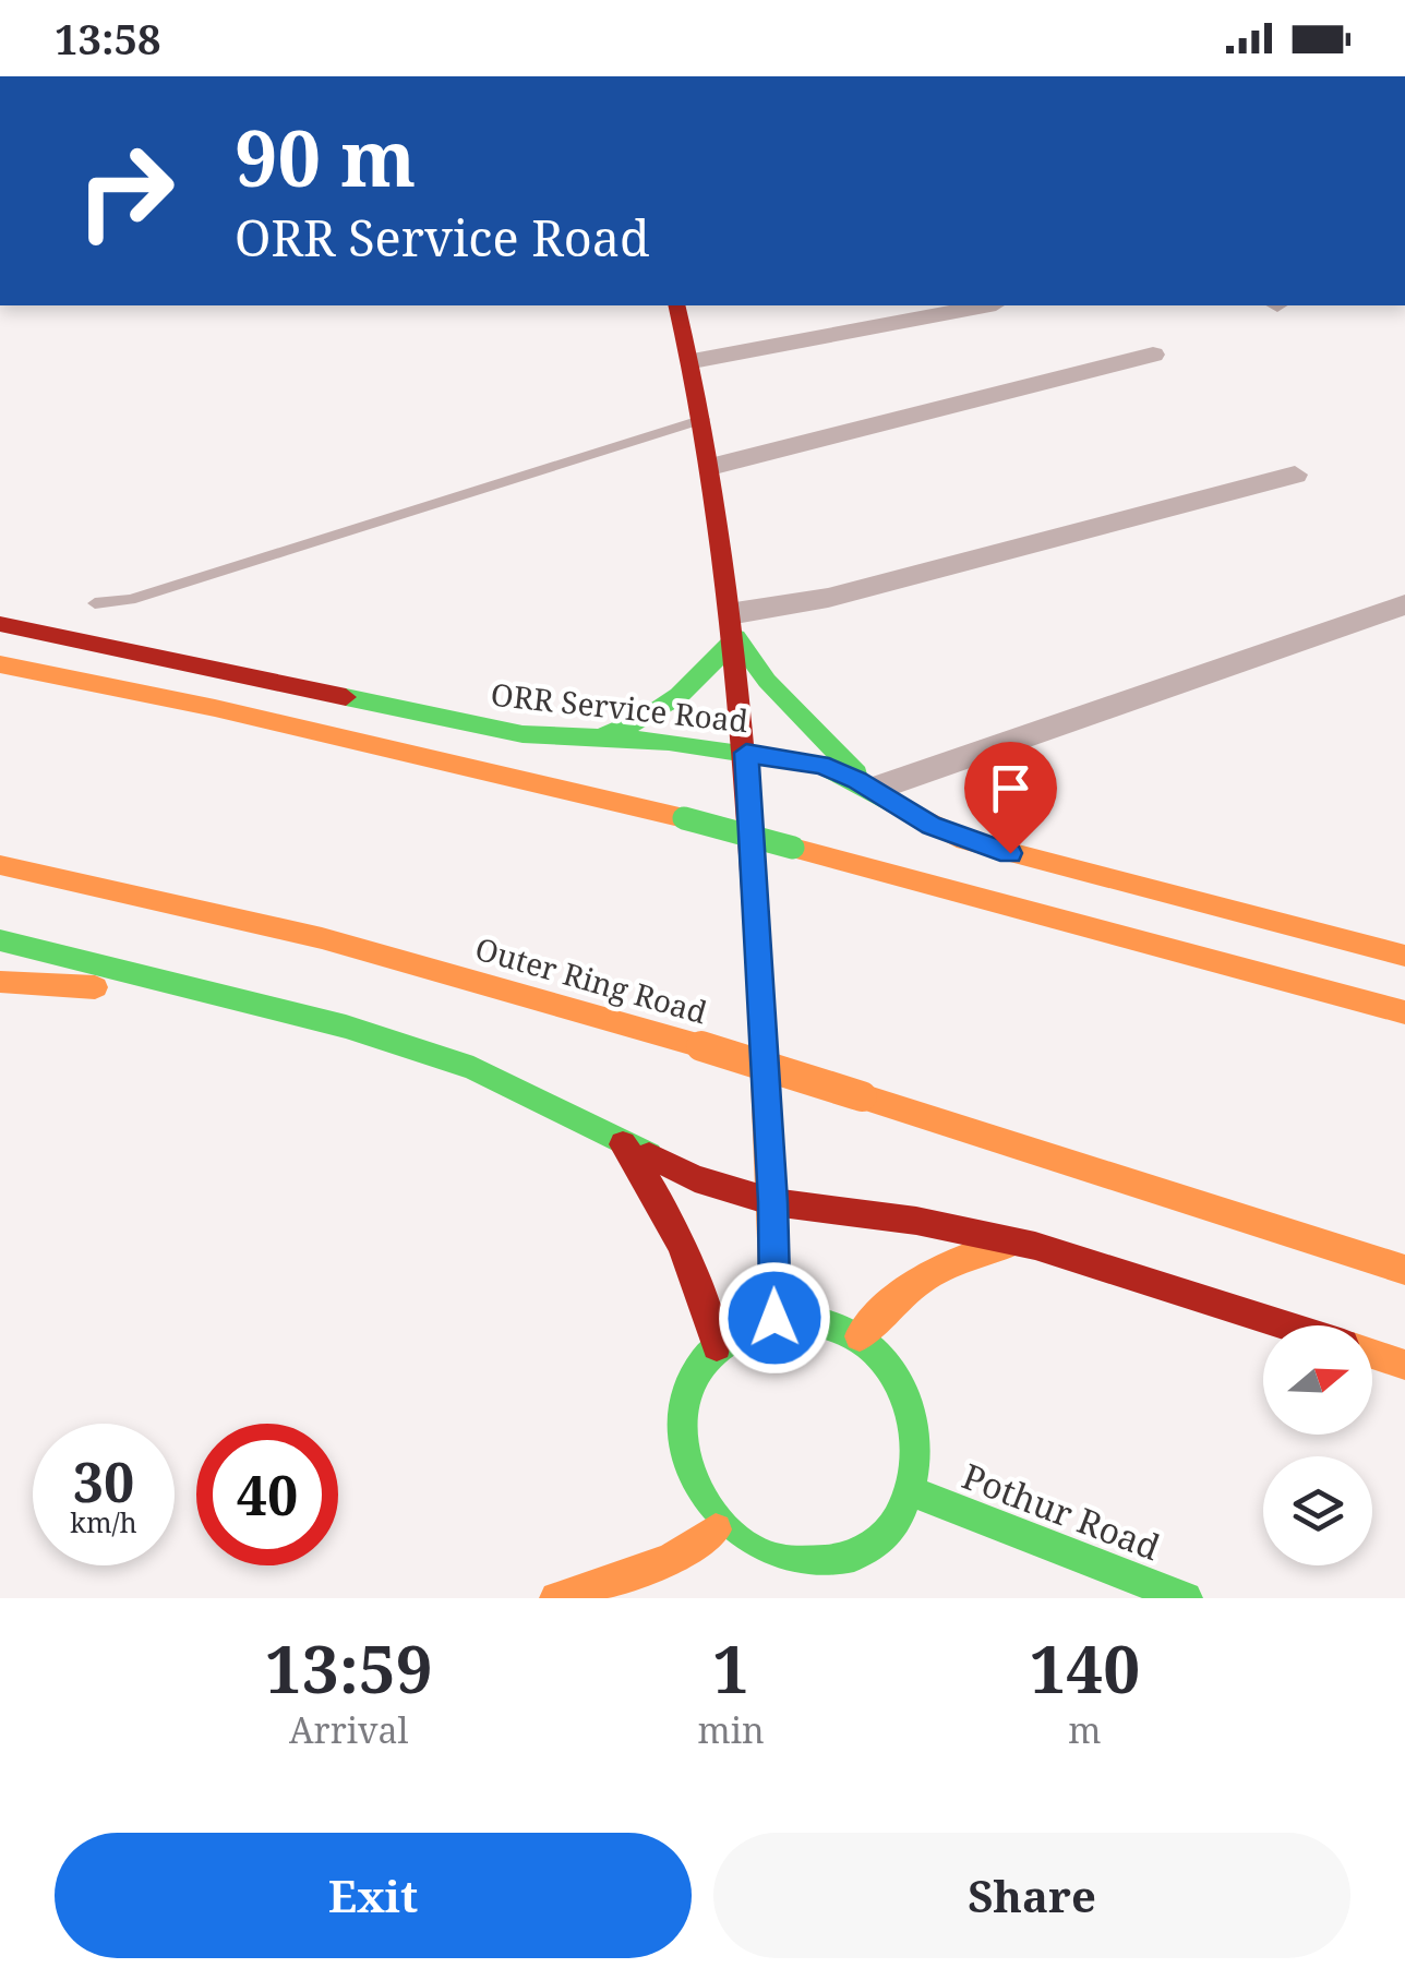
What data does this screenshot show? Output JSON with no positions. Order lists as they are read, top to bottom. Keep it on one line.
{"streets":{"main road":["ORR Service Road","Outer Ring Road","Pothur Road"]},"north":"right","page":{"status":"13:58","turn":["90 m","ORR Service Road"],"speed":"30 km/h","limit":"40","eta":["13:59","Arrival","1","min","140","m"],"buttons":["Exit","Share"]}}
